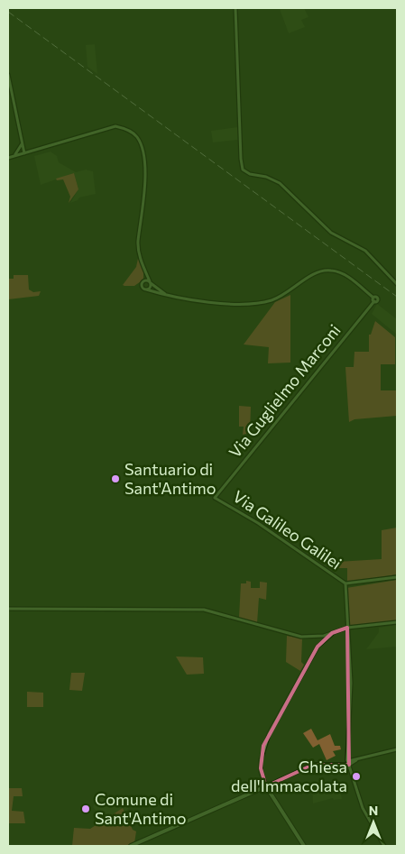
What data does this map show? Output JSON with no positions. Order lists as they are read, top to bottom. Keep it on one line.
{"streets":{"street":["Via Guglielmo Marconi","Via Galileo Galilei"]},"crossings":[["Via Guglielmo Marconi","Via Galileo Galilei"]],"places":["Santuario di Sant'Antimo","Chiesa dell'Immacolata","Comune di Sant'Antimo"],"north":"top"}
